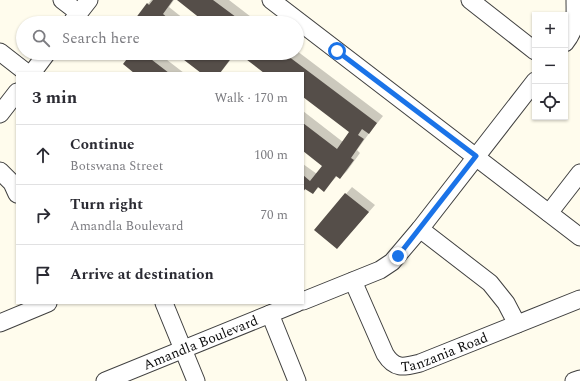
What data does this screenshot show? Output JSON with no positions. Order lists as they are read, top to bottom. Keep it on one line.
{"streets":{"street":["Amandla Boulevard","Tanzania Road"]},"page":{"map_buttons":["+","−"],"search":"Search here","heading":["3 min","Walk · 170 m"],"list":[["Continue","Botswana Street","100 m"],["Turn right","Amandla Boulevard","70 m"],"Arrive at destination"]}}
